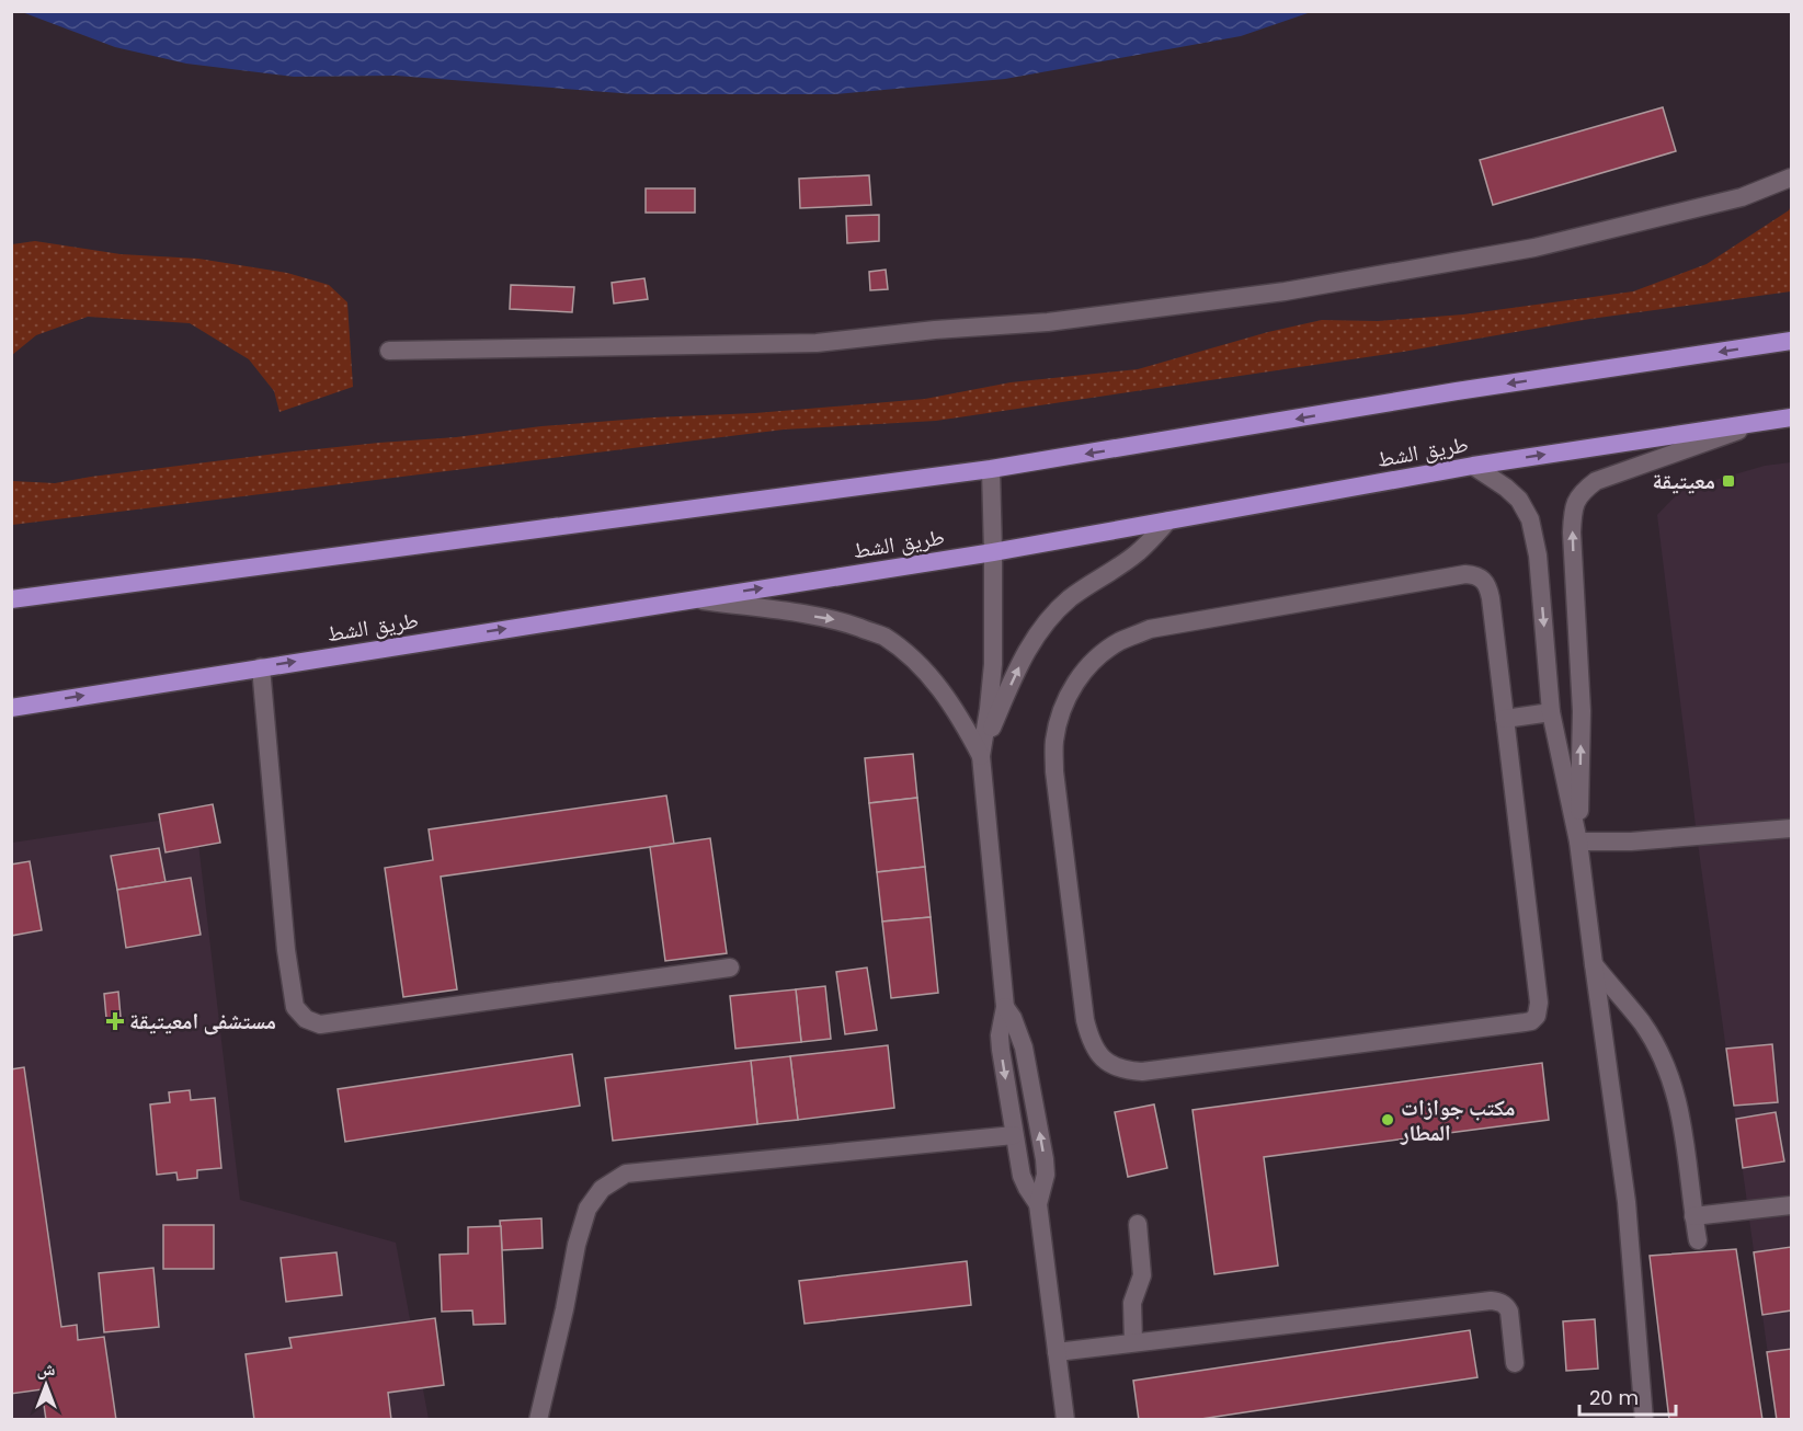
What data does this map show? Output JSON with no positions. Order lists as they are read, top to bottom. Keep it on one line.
{"streets":{"highway":["طريق الشط"]},"places":{"transit":["معيتيقة"],"health":["مستشفى امعيتيقة"],"other":["مكتب جوازات المطار"]},"scale_bar":"20 m","north":"top"}
